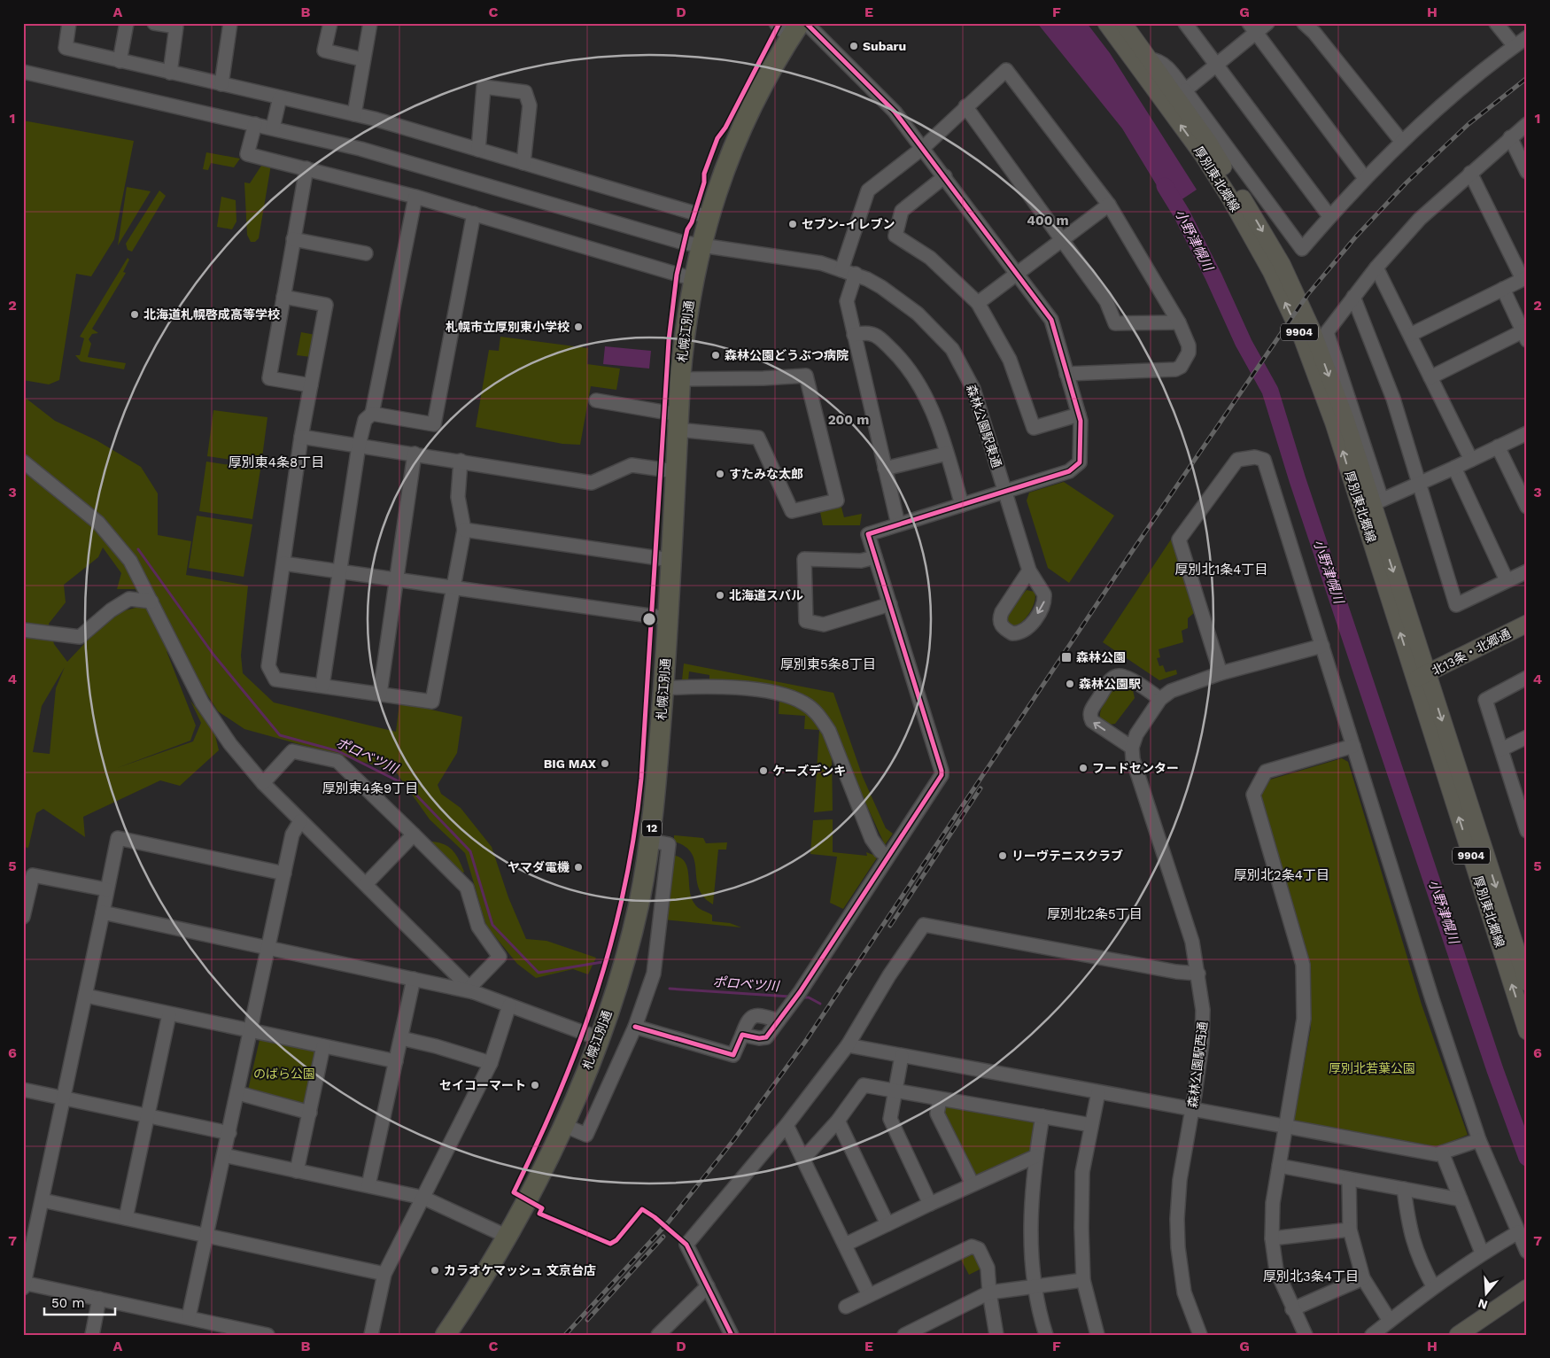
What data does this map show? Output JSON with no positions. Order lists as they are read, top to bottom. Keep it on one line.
{"streets":{"highway":["札幌江別通","12"],"main road":["厚別東北郷線","9904","北13条・北郷通"],"street":["森林公園駅東通","森林公園駅西通"]},"crossings":[["厚別東北郷線","北13条・北郷通"],["札幌江別通","森林公園駅東通"]],"districts":["厚別東4条8丁目","厚別北1条4丁目","厚別東5条8丁目","厚別東4条9丁目","厚別北2条4丁目","厚別北2条5丁目","厚別北3条4丁目"],"water":["小野津幌川","ポロベツ川"],"parks":["厚別北若葉公園","のばら公園"],"places":{"other":["Subaru","セブン-イレブン","北海道札幌啓成高等学校","札幌市立厚別東小学校","森林公園どうぶつ病院","すたみな太郎","北海道スバル","森林公園駅","BIG MAX","フードセンター","ケーズデンキ","リーヴテニスクラブ","ヤマダ電機","セイコーマート","カラオケマッシュ 文京台店"],"transit":["森林公園"]},"scale_bar":"50 m","north":"bottom","grid":{"columns":["A","B","C","D","E","F","G","H"],"rows":["1","2","3","4","5","6","7"]},"rings":["400 m","200 m"]}
